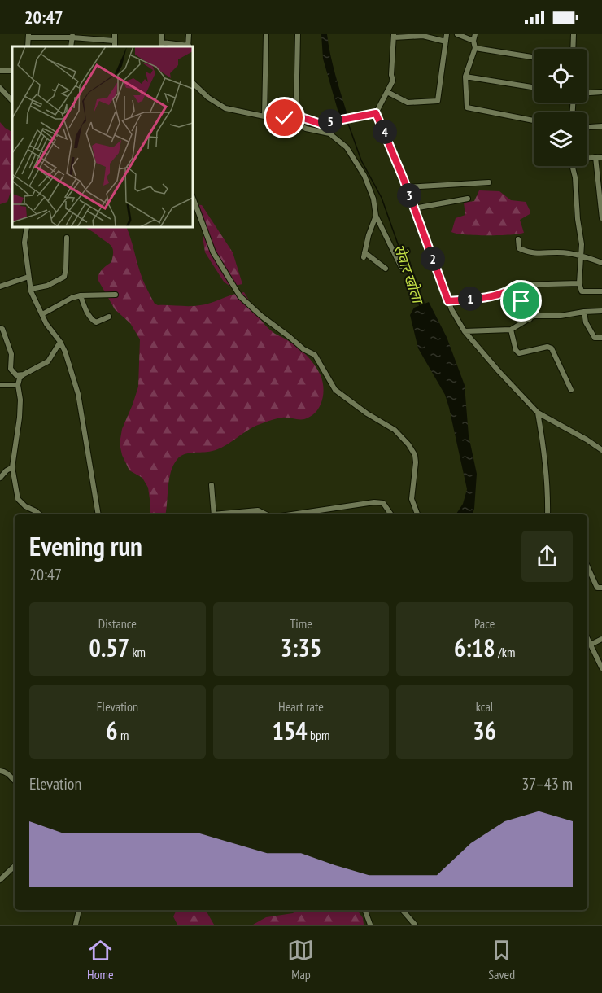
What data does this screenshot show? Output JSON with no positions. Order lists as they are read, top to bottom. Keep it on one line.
{"water":["सेवार खोला"],"page":{"status":"20:47","pins":["5","4","3","2","1"],"heading":["Evening run","20:47"],"stats":[["Distance","0.57 km"],["Time","3:35"],["Pace","6:18 /km"],["Elevation","6 m"],["Heart rate","154 bpm"],["kcal","36"]],"chart":["Elevation","37–43 m"],"tabs":["Home","Map","Saved"]}}
